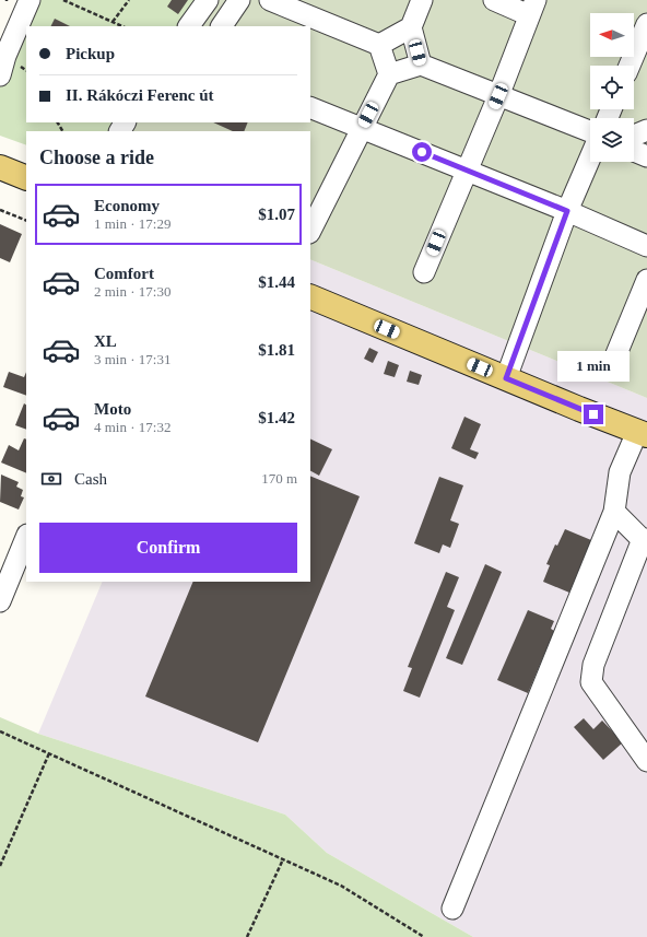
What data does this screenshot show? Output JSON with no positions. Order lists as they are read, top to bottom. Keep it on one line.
{"north":"left","page":{"banner":["Pickup","II. Rákóczi Ferenc út"],"heading":"Choose a ride","list":[{"name":"Economy","note":"1 min · 17:29","value":"$1.07"},{"name":"Comfort","note":"2 min · 17:30","value":"$1.44"},{"name":"XL","note":"3 min · 17:31","value":"$1.81"},{"name":"Moto","note":"4 min · 17:32","value":"$1.42"}],"bubble":"1 min","pay":["Cash","170 m"],"buttons":"Confirm"}}
